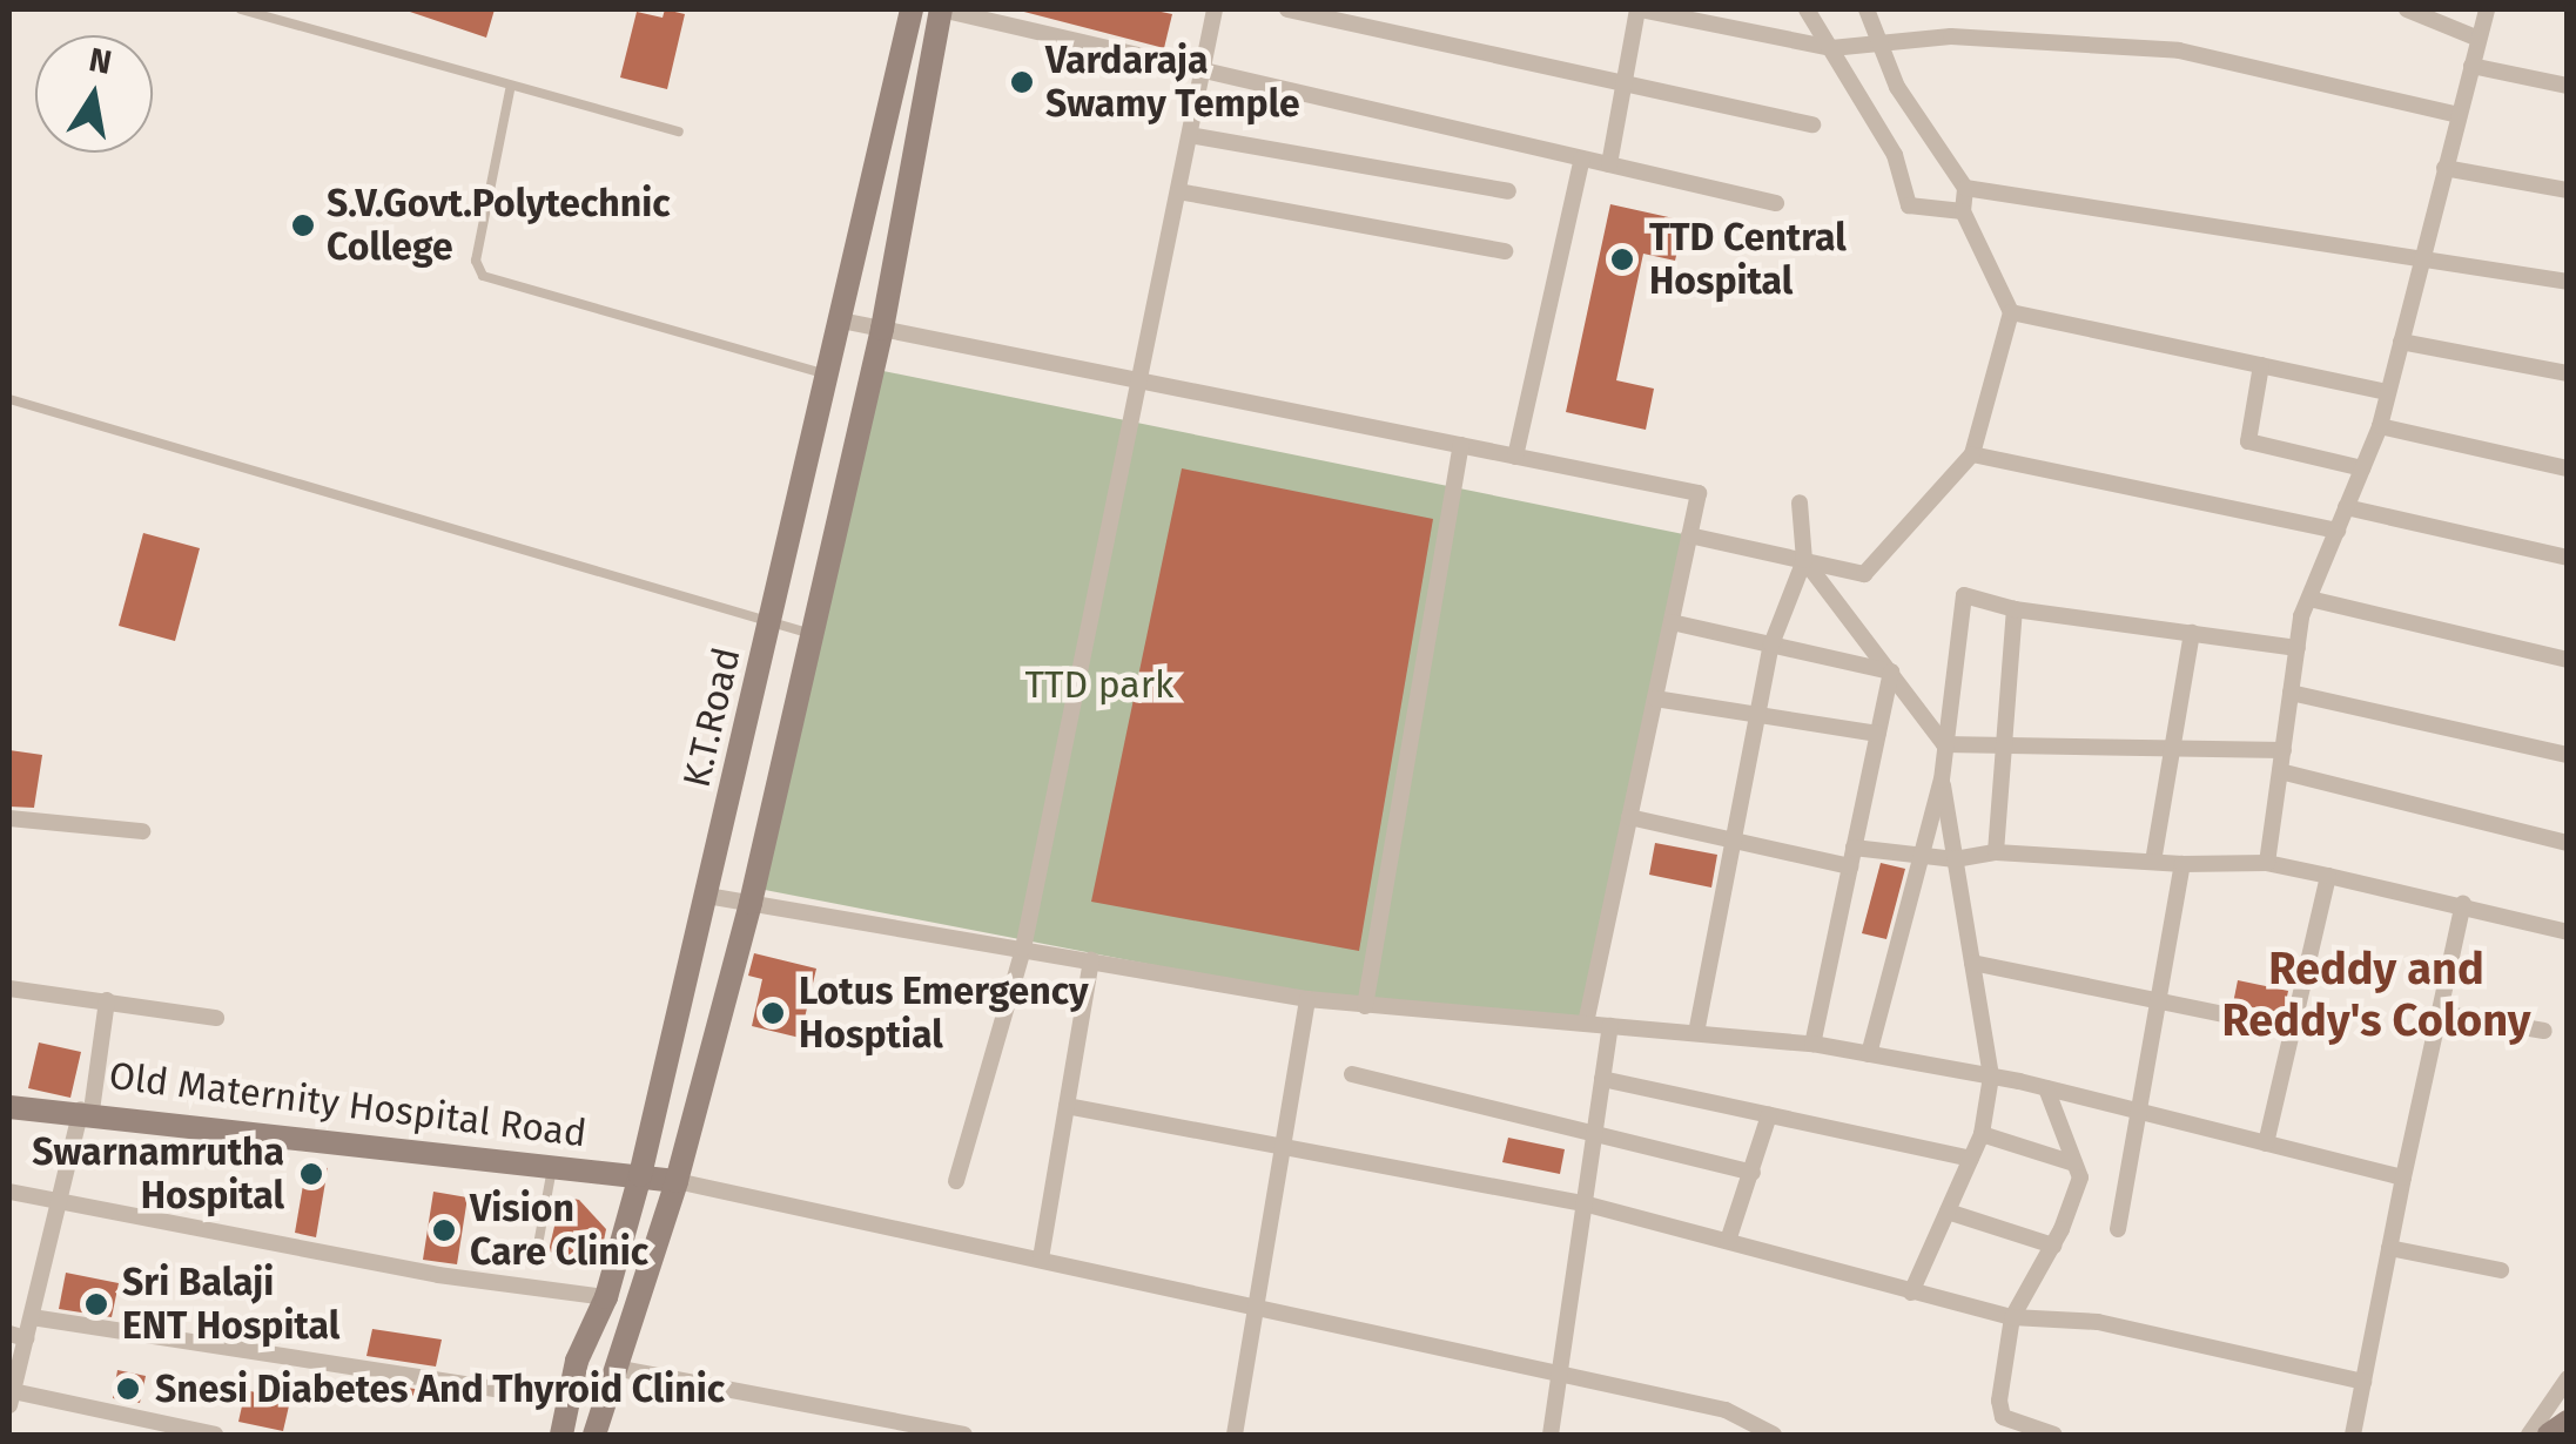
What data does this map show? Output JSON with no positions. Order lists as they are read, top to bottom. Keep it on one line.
{"streets":{"main road":["K.T.Road","Old Maternity Hospital Road"]},"crossings":[["K.T.Road","Old Maternity Hospital Road"]],"districts":["Reddy and Reddy's Colony"],"parks":["TTD park"],"places":["Vardaraja Swamy Temple","S.V.Govt.Polytechnic College","TTD Central Hospital","Lotus Emergency Hosptial","Swarnamrutha Hospital","Vision Care Clinic","Sri Balaji ENT Hospital","Snesi Diabetes And Thyroid Clinic"],"north":"top"}
